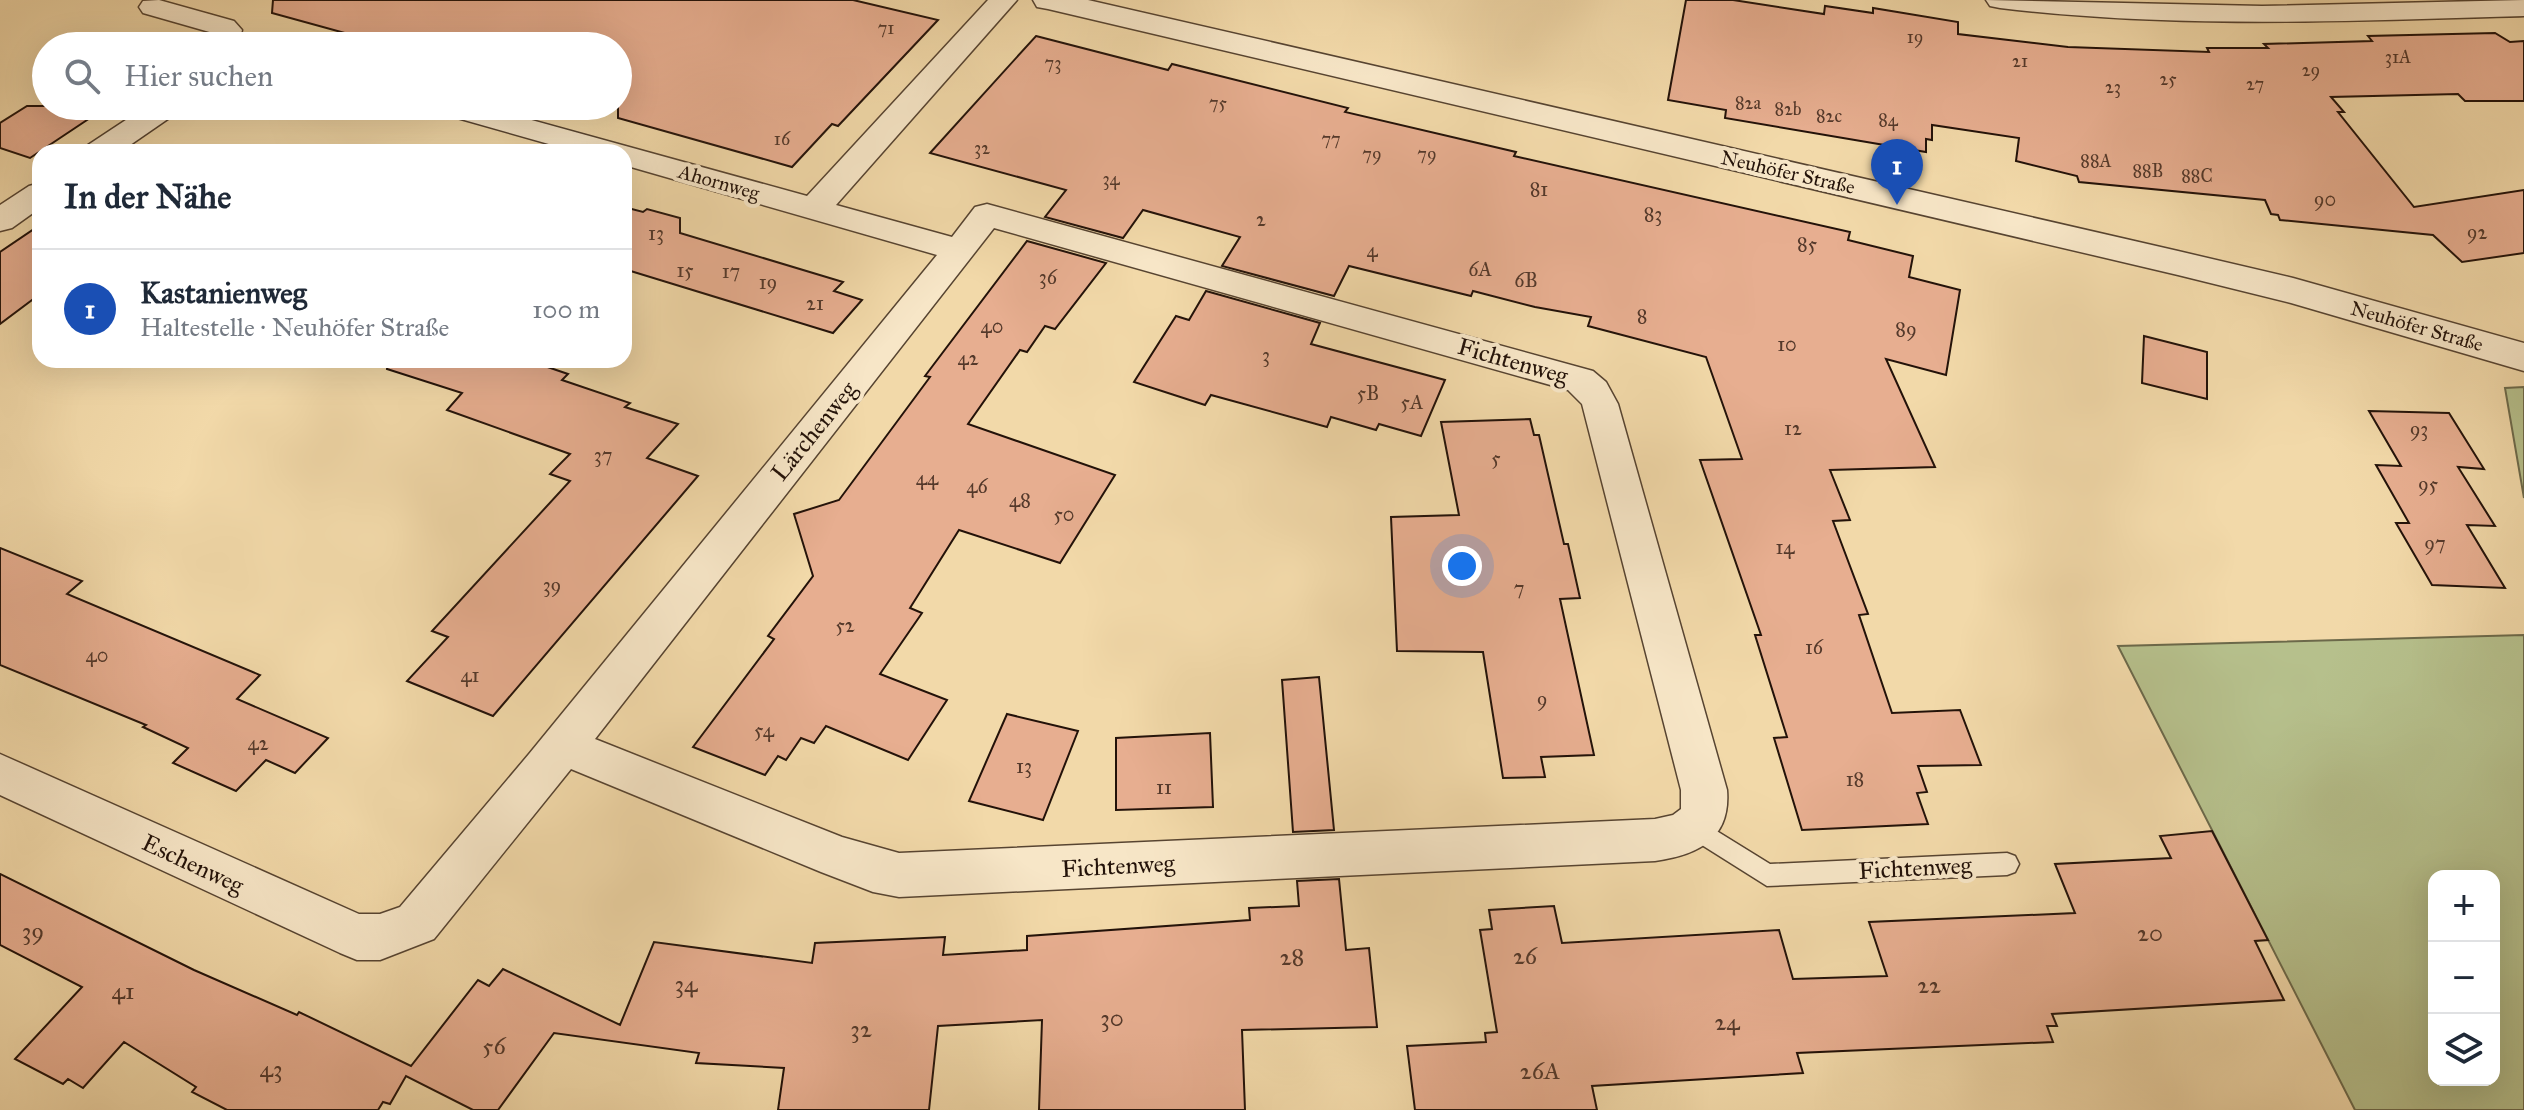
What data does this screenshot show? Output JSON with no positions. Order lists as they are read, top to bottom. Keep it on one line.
{"streets":{"street":["Neuhöfer Straße","Ahornweg","Fichtenweg","Lärchenweg","Eschenweg"]},"crossings":[["Fichtenweg","Lärchenweg"],["Lärchenweg","Eschenweg"]],"house_numbers":["71","19","31A","21","73","29","25","27","23","75","82a","82b","82c","84","16","77","32","79","79","88A","88B","88C","34","81","90","83","2","92","13","85","4","6A","15","17","36","6B","19","21","8","40","89","10","3","42","5B","5A","12","93","37","5","44","95","46","48","50","97","14","39","7","52","16","40","41","9","54","42","13","18","11","39","20","26","28","34","22","41","30","24","32","56","43","26A"],"page":{"search":"Hier suchen","pins":"1","heading":"In der Nähe","list":[{"mark":"1","name":"Kastanienweg","note":"Haltestelle · Neuhöfer Straße","value":"100 m"}],"map_buttons":["+","−"]}}
